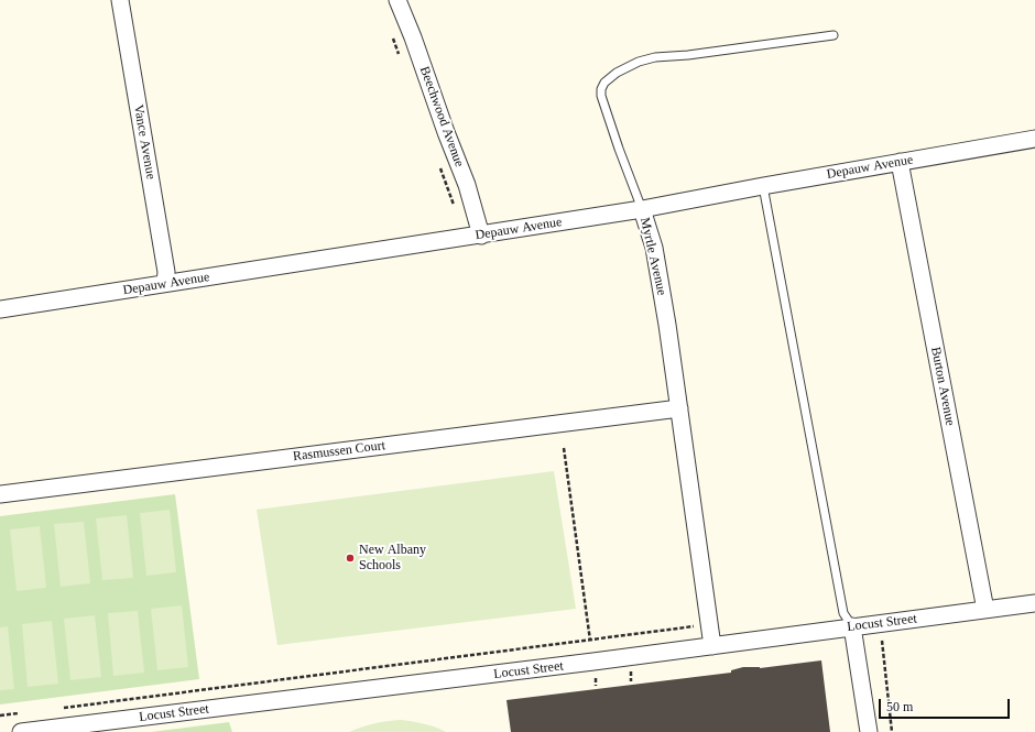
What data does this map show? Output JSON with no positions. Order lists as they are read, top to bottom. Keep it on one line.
{"streets":{"street":["Beechwood Avenue","Vance Avenue","Depauw Avenue","Myrtle Avenue","Burton Avenue","Rasmussen Court","Locust Street"]},"crossings":[["Beechwood Avenue","Depauw Avenue"],["Vance Avenue","Depauw Avenue"],["Depauw Avenue","Myrtle Avenue"],["Depauw Avenue","Burton Avenue"],["Myrtle Avenue","Rasmussen Court"],["Myrtle Avenue","Locust Street"],["Burton Avenue","Locust Street"]],"places":["New Albany Schools"],"scale_bar":"50 m"}
